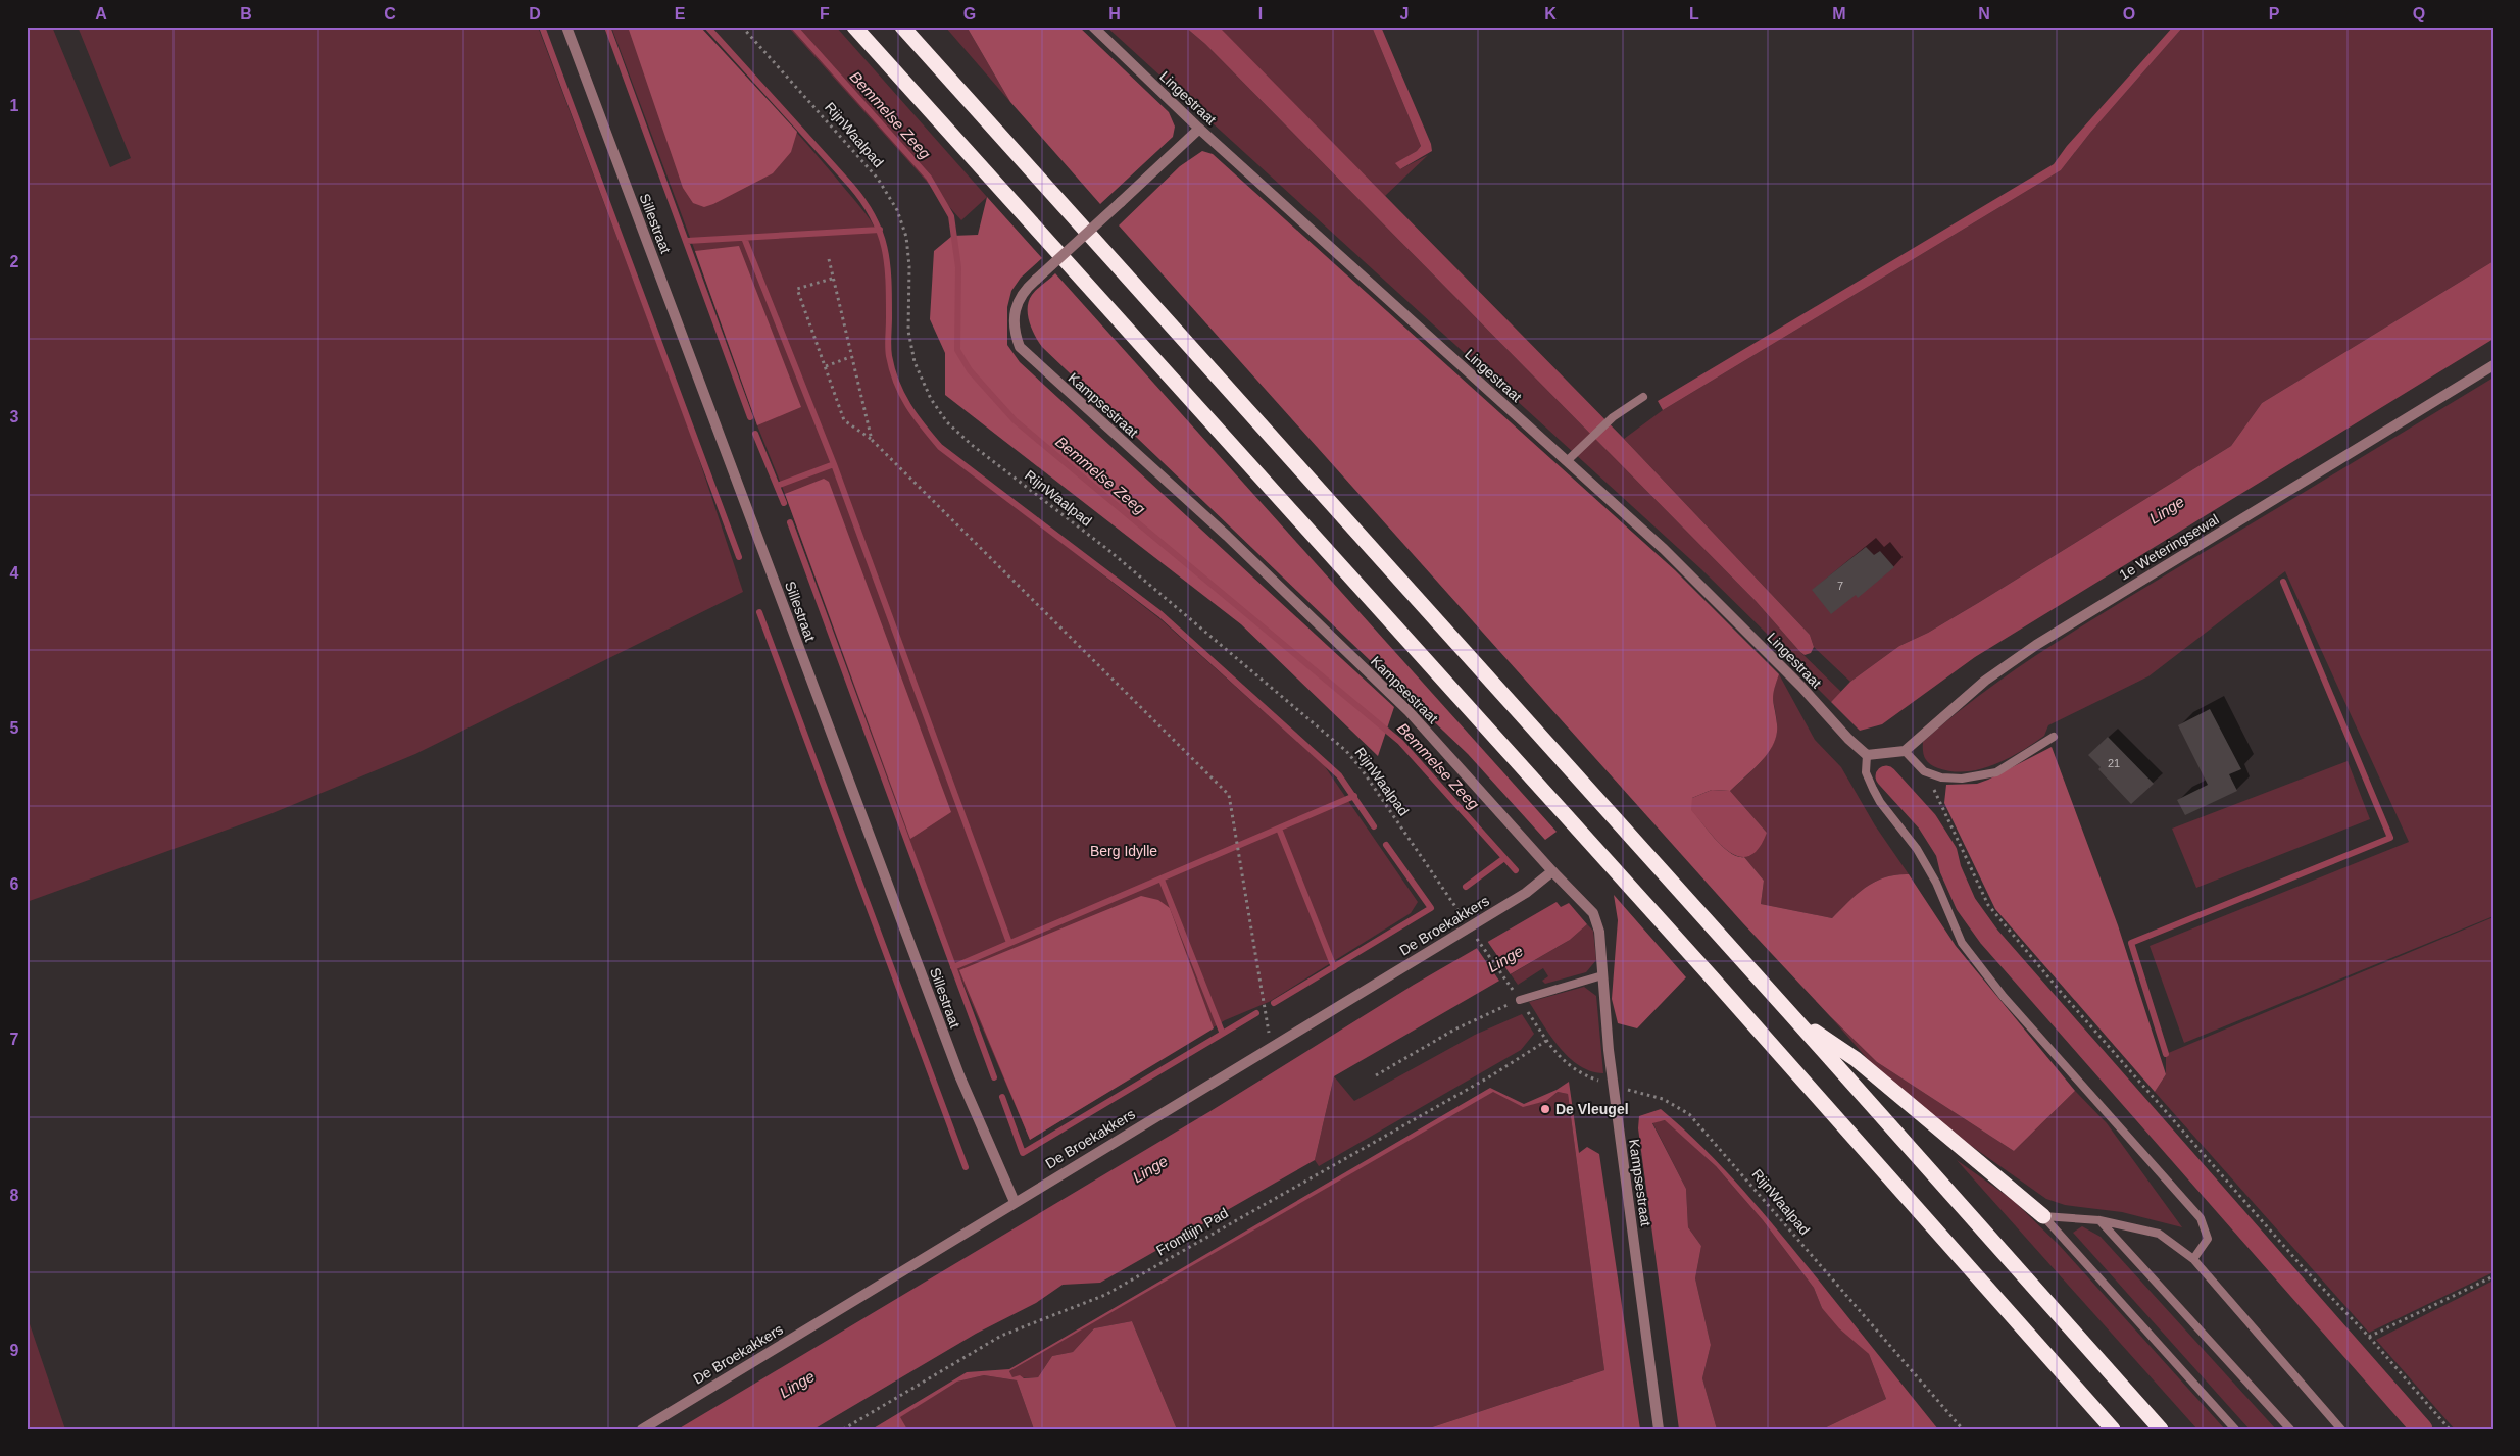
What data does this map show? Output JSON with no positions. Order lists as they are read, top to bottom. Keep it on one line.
{"streets":{"street":["Lingestraat","Sillestraat","Kampsestraat","1e Weteringsewal","De Broekakkers"],"path":["RijnWaalpad","Frontlijn Pad"]},"crossings":[["Lingestraat","Kampsestraat"],["RijnWaalpad","Kampsestraat"],["RijnWaalpad","De Broekakkers"],["RijnWaalpad","Frontlijn Pad"],["Sillestraat","De Broekakkers"],["Kampsestraat","De Broekakkers"]],"water":["Bemmelse Zeeg","Linge"],"parks":["Berg Idylle"],"places":["De Vleugel"],"house_numbers":["7","21"],"grid":{"columns":["A","B","C","D","E","F","G","H","I","J","K","L","M","N","O","P","Q"],"rows":["1","2","3","4","5","6","7","8","9"]}}
